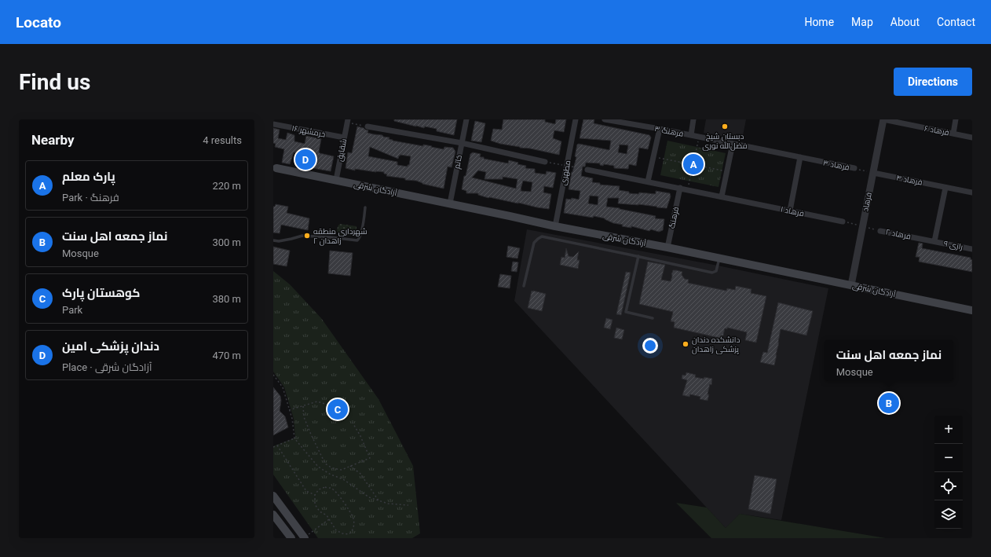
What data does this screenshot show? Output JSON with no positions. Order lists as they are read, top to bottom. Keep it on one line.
{"streets":{"main road":["آزادگان شرقی"],"street":["فرهاد ۶","خرمشهر ۱۶","فرهنگ ۳","شقایق","خاتم","فرهاد ۳","مطهری","فرهاد ۴","فرهاد","فرهاد ۱","فرهنگ","فرهاد ۲","رازی ۹"]},"crossings":[["فرهاد ۶","فرهاد"],["خرمشهر ۱۶","شقایق"],["فرهنگ ۳","فرهاد ۳"],["شقایق","آزادگان شرقی"],["خاتم","آزادگان شرقی"],["فرهاد ۳","فرهاد ۴"],["فرهاد ۳","فرهاد"],["مطهری","آزادگان شرقی"],["فرهاد ۴","فرهاد"],["آزادگان شرقی","فرهاد"],["آزادگان شرقی","فرهنگ"],["فرهاد","فرهاد ۲"],["فرهاد ۱","فرهنگ"],["فرهاد ۲","رازی ۹"]],"places":["دبستان شیخ فضل‌الله نوری","شهرداری منطقه ۲ زاهدان","دانشکده دندان پزشکی زاهدان"],"page":{"header":"Locato","nav":["Home","Map","About","Contact"],"buttons":"Directions","title":"Find us","heading":["Nearby","4 results"],"pins":["D","A","B","C"],"list":[{"mark":"A","name":"پارک معلم","note":"Park · فرهنگ","value":"220 m"},{"mark":"B","name":"نماز جمعه اهل سنت","note":"Mosque","value":"300 m"},{"mark":"C","name":"کوهستان پارک","note":"Park","value":"380 m"},{"mark":"D","name":"دندان پزشکی امین","note":"Place · آزادگان شرقی","value":"470 m"}],"popup":["نماز جمعه اهل سنت","Mosque"],"map_buttons":["+","−"]}}
